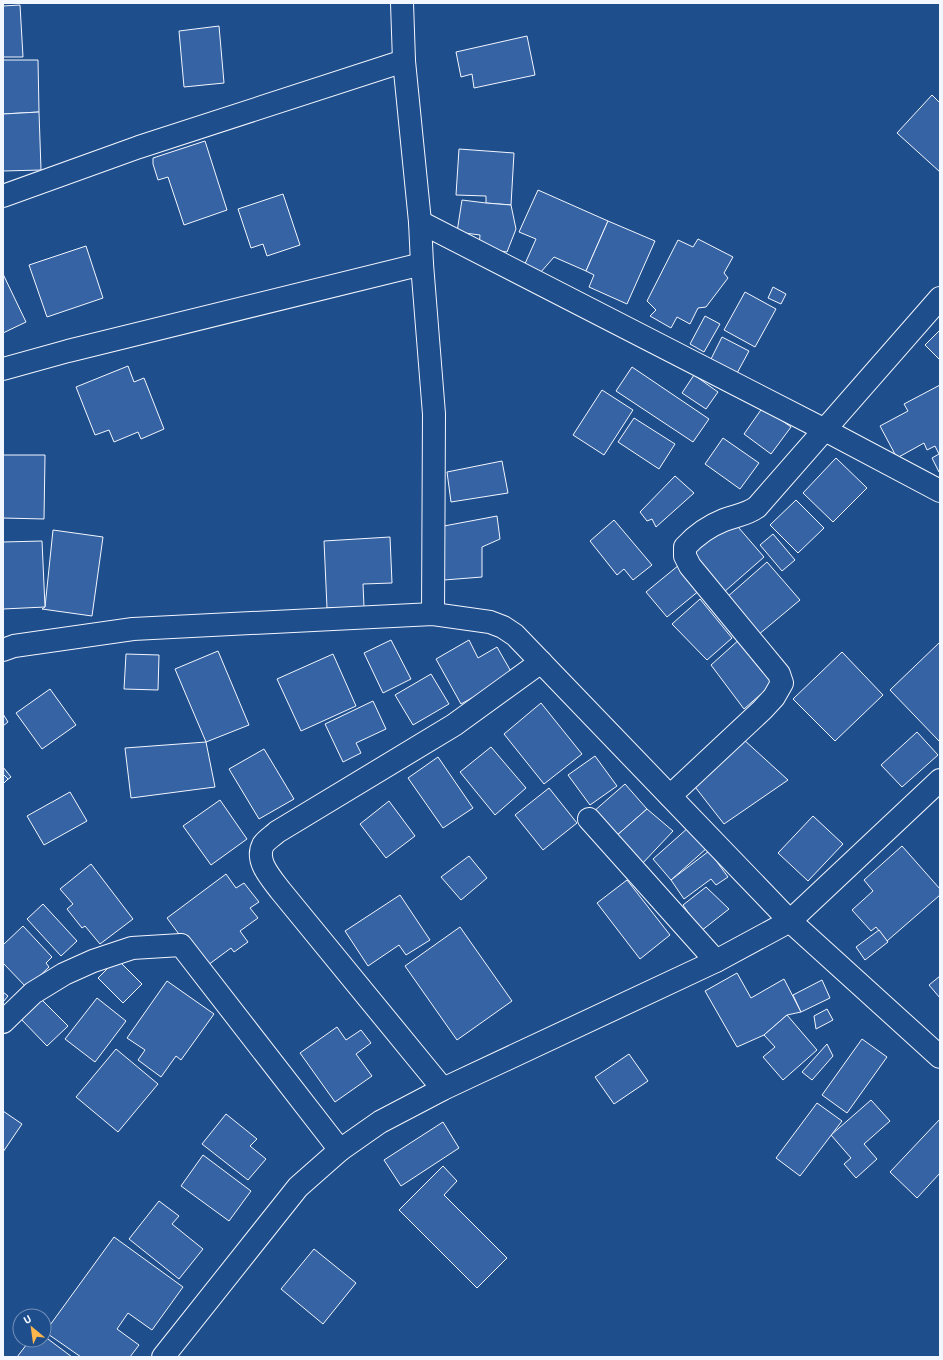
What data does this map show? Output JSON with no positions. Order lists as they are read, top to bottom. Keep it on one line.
{"north":"top left"}
